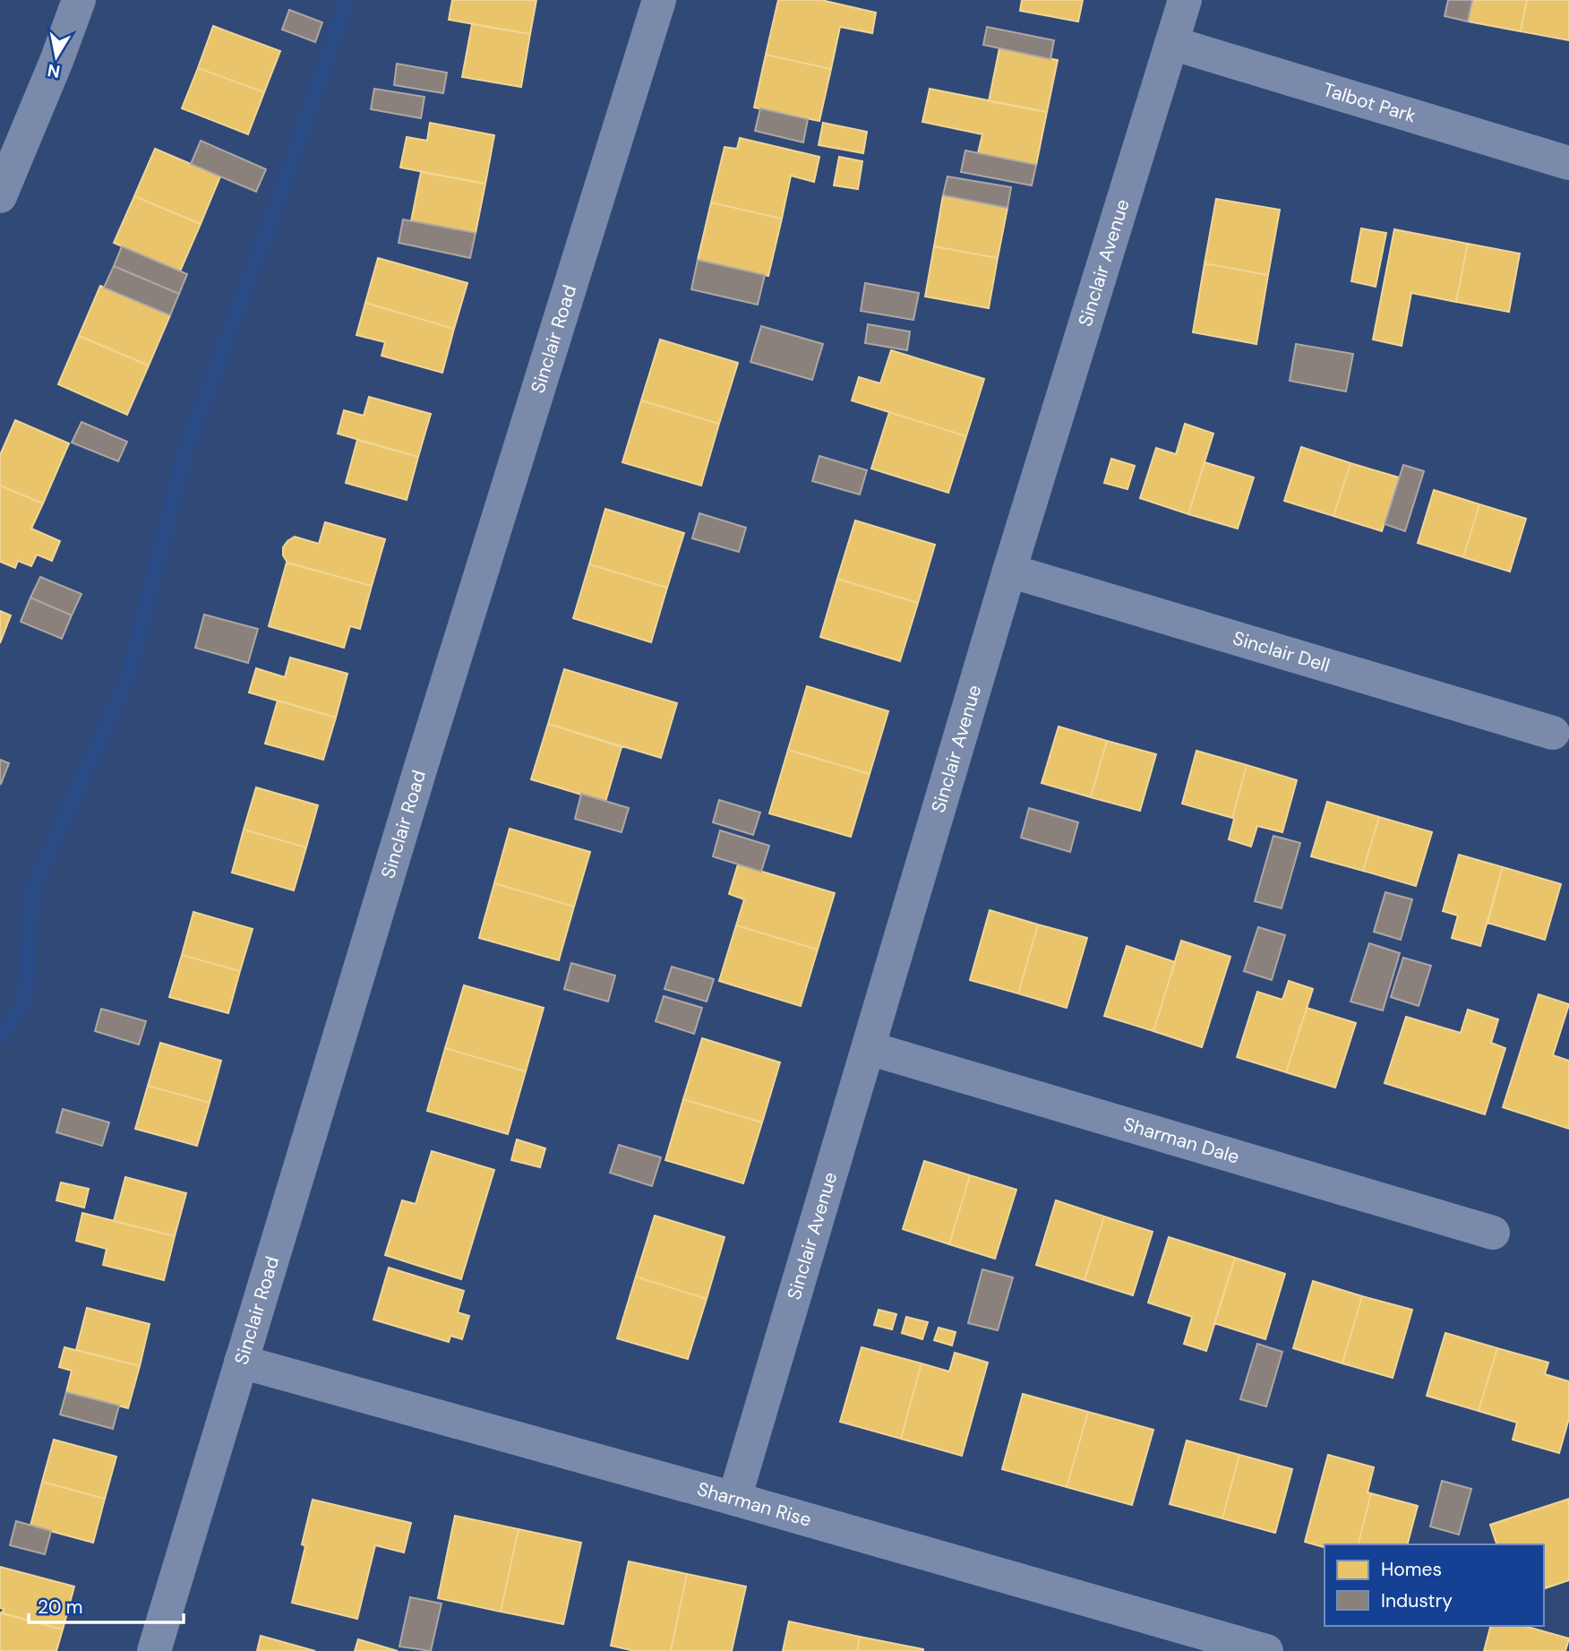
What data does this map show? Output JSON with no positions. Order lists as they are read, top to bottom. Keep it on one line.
{"streets":{"street":["Talbot Park","Sinclair Avenue","Sinclair Road","Sinclair Dell","Sharman Dale","Sharman Rise"]},"crossings":[["Talbot Park","Sinclair Avenue"],["Sinclair Avenue","Sinclair Dell"],["Sinclair Avenue","Sharman Dale"],["Sinclair Avenue","Sharman Rise"],["Sinclair Road","Sharman Rise"]],"legend":["Homes","Industry"],"scale_bar":"20 m","north":"bottom"}
